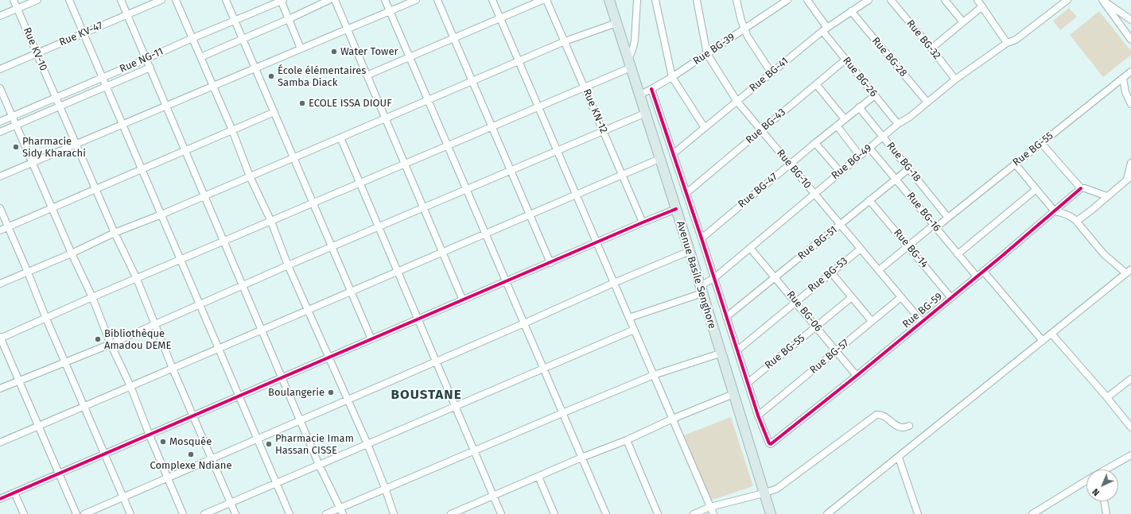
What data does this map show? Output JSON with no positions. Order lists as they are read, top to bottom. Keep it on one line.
{"streets":{"highway":["Avenue Basile Senghore"],"street":["Rue KV-47","Rue BG-32","Rue KV-10","Rue BG-39","Rue BG-28","Rue NG-11","Rue BG-41","Rue BG-26","Rue KN-12","Rue BG-43","Rue BG-55","Rue BG-49","Rue BG-18","Rue BG-10","Rue BG-47","Rue BG-16","Rue BG-51","Rue BG-14","Rue BG-53","Rue BG-59","Rue BG-06","Rue BG-57"]},"crossings":[["Rue KV-47","Rue KV-10"],["Rue BG-32","Rue BG-49"],["Rue KV-10","Rue NG-11"],["Rue BG-39","Rue BG-10"],["Rue BG-39","Avenue Basile Senghore"],["Rue BG-28","Rue BG-41"],["Rue BG-28","Rue BG-49"],["Rue BG-41","Rue BG-26"],["Rue BG-41","Rue BG-10"],["Rue BG-26","Rue BG-43"],["Rue BG-26","Rue BG-49"],["Rue BG-26","Rue BG-47"],["Rue BG-43","Rue BG-10"],["Rue BG-55","Rue BG-18"],["Rue BG-55","Rue BG-10"],["Rue BG-55","Rue BG-16"],["Rue BG-55","Rue BG-14"],["Rue BG-55","Rue BG-06"],["Rue BG-49","Rue BG-18"],["Rue BG-49","Rue BG-10"],["Rue BG-49","Rue BG-16"],["Rue BG-49","Avenue Basile Senghore"],["Rue BG-49","Rue BG-06"],["Rue BG-18","Rue BG-47"],["Rue BG-18","Rue BG-51"],["Rue BG-10","Rue BG-47"],["Rue BG-10","Rue BG-51"],["Rue BG-10","Rue BG-53"],["Rue BG-10","Rue BG-59"],["Rue BG-10","Rue BG-57"],["Rue BG-16","Rue BG-51"],["Rue BG-16","Rue BG-59"],["Rue BG-51","Rue BG-14"],["Rue BG-51","Rue BG-06"],["Rue BG-14","Rue BG-59"],["Rue BG-53","Rue BG-06"],["Rue BG-59","Rue BG-06"],["Rue BG-59","Rue BG-57"],["Rue BG-06","Rue BG-57"]],"districts":["BOUSTANE"],"places":["Water Tower","École élémentaires Samba Diack","ECOLE ISSA DIOUF","Pharmacie Sidy Kharachi","Bibliothèque Amadou DEME","Boulangerie","Mosquée","Pharmacie Imam Hassan CISSE","Complexe Ndiane"],"north":"bottom left"}
